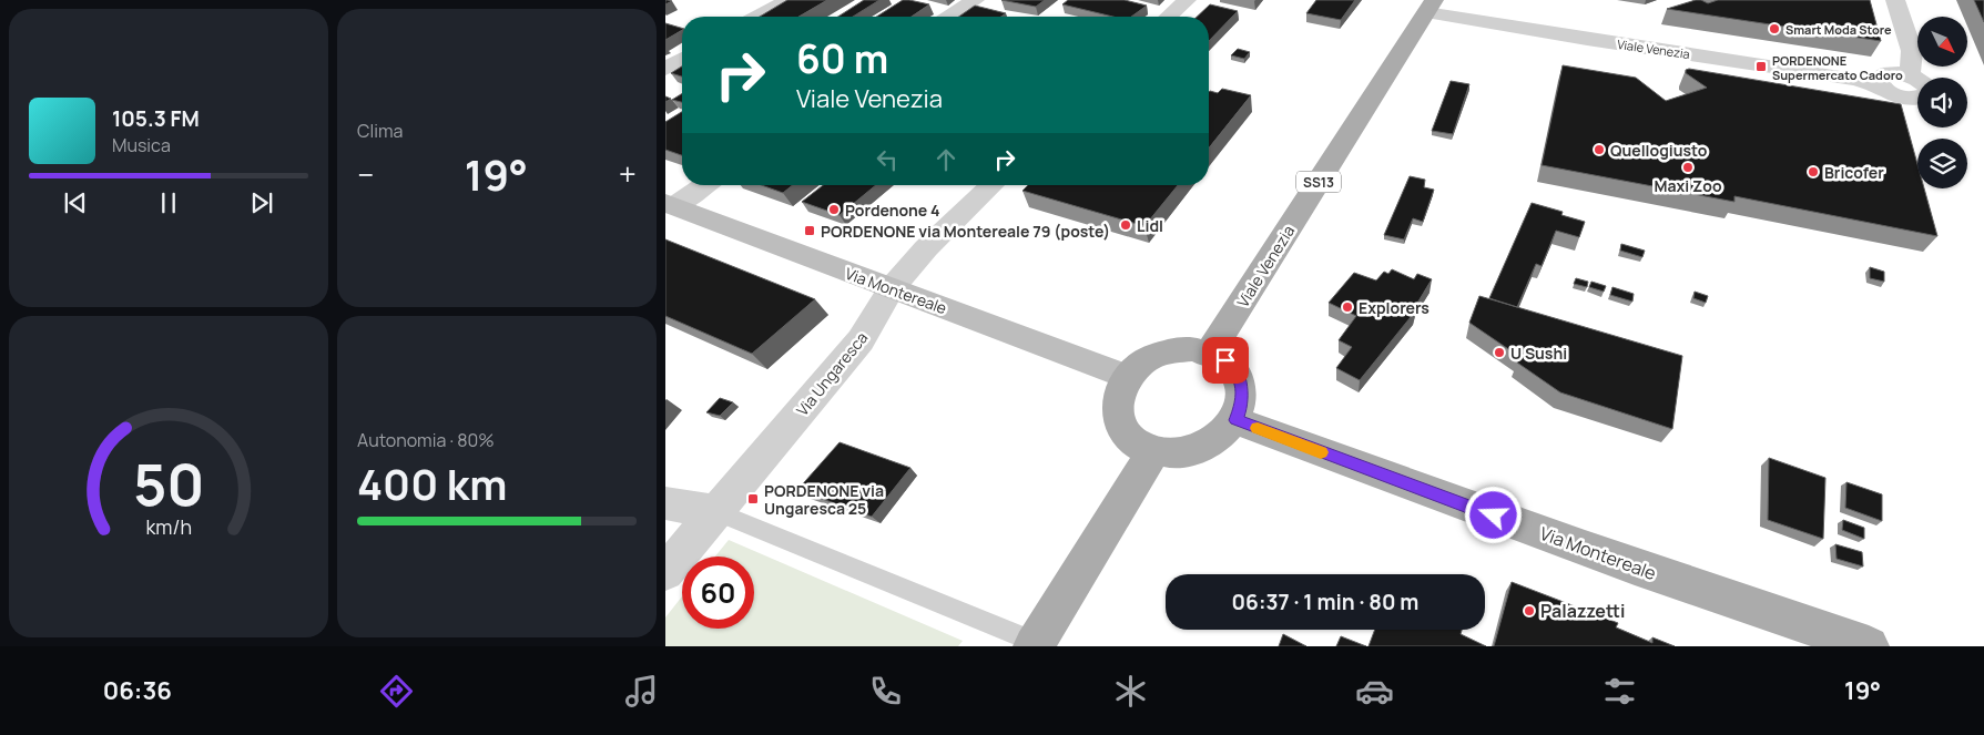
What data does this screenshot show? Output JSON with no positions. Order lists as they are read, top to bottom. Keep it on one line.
{"streets":{"main road":["Viale Venezia","SS13","Via Montereale"],"street":["Via Ungaresca"]},"crossings":[["Viale Venezia","Via Montereale"],["Via Montereale","Via Ungaresca"]],"places":{"other":["Smart Moda Store","Quellogiusto","Maxi Zoo","Bricofer","Pordenone 4","Lidl","Explorers","U Sushi","Palazzetti"],"transit":["PORDENONE Supermercato Cadoro","PORDENONE via Montereale 79 (poste)","PORDENONE via Ungaresca 25"]},"north":"bottom right","page":{"tile":["Clima",["Autonomia · 80%","400 km"]],"turn":["60 m","Viale Venezia"],"song":["105.3 FM","Musica"],"heat":["−","19°","+"],"limit":"60","trip":"06:37 · 1 min · 80 m","tabs":["06:36","19°"],"gauge":["50","km/h"]}}
